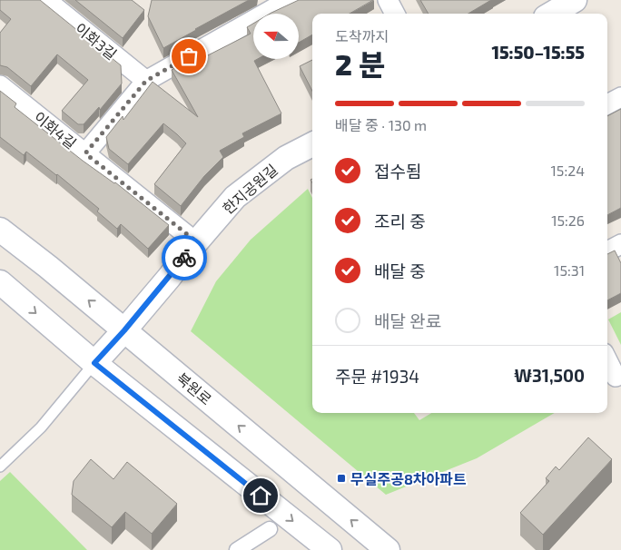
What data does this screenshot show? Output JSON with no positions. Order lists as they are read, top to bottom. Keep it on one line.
{"streets":{"street":["이화3길","이화4길","한지공원길","북원로"]},"crossings":[["이화4길","한지공원길"],["한지공원길","북원로"]],"places":{"transit":["무실주공8차아파트"]},"north":"left","page":{"heading":["2 분","도착까지","15:50–15:55"],"panel":["주문 #1934","₩31,500"],"bar":"배달 중 · 130 m","list":[["접수됨","15:24"],["조리 중","15:26"],["배달 중","15:31"],"배달 완료"]}}
